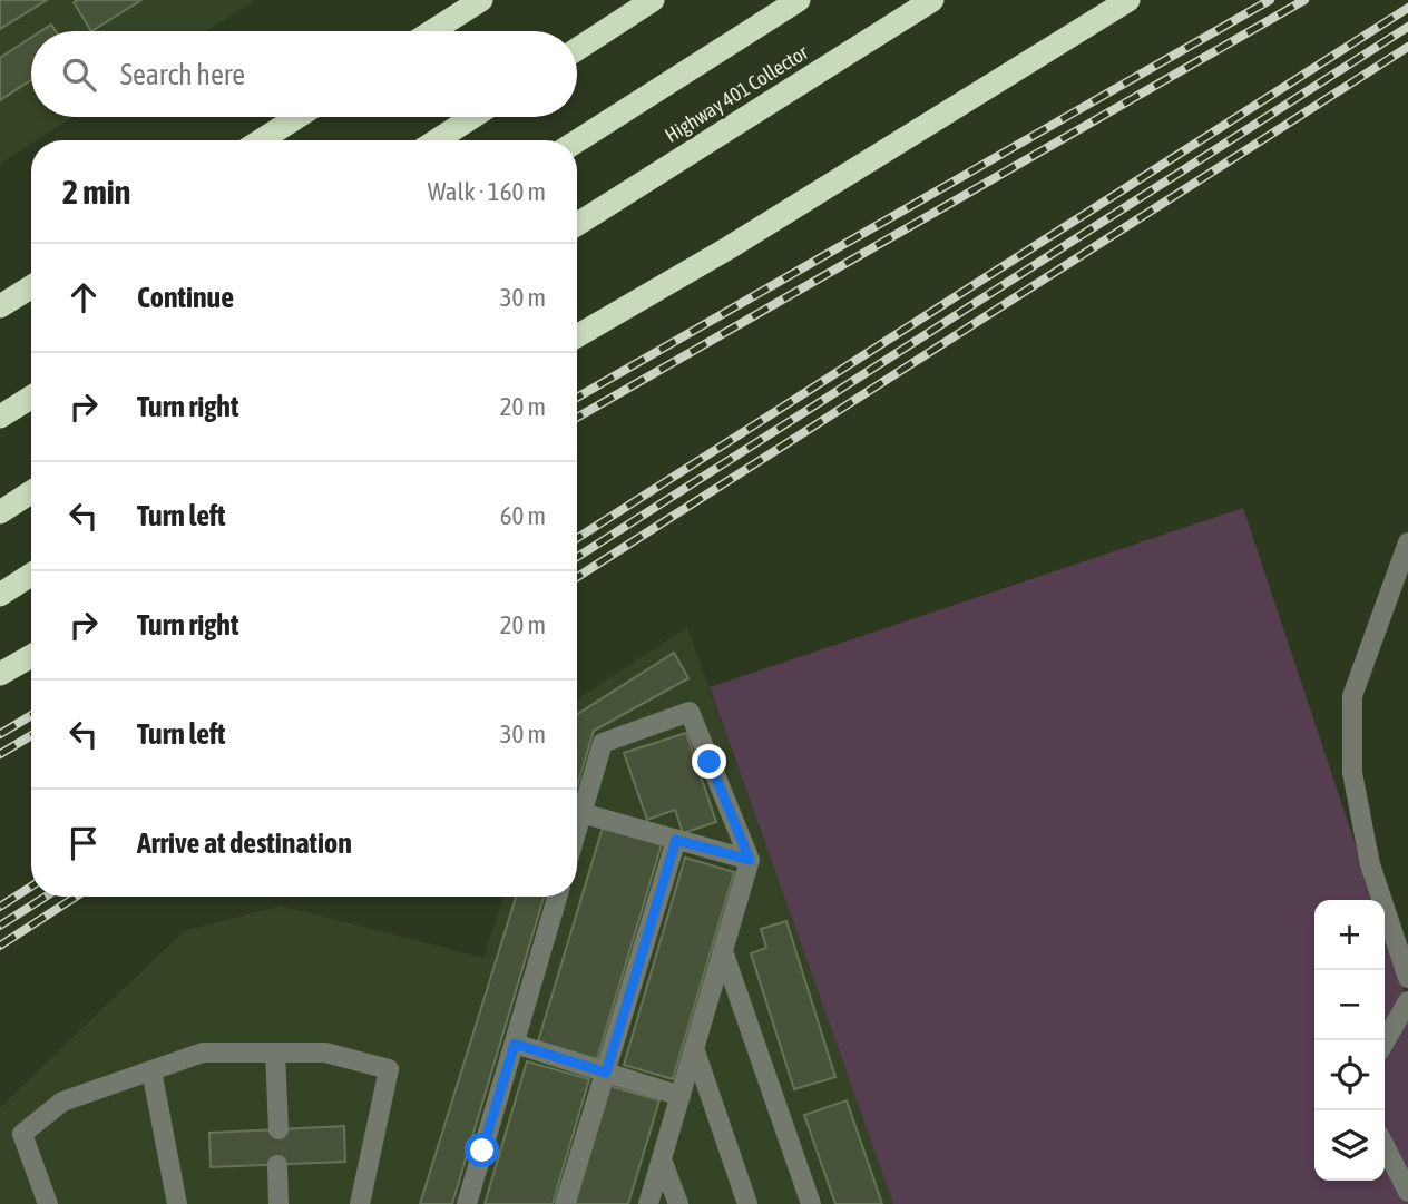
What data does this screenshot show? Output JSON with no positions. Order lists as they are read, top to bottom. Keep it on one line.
{"streets":{"highway":["Highway 401 Collector"]},"page":{"search":"Search here","heading":["2 min","Walk · 160 m"],"list":[["Continue","30 m"],["Turn right","20 m"],["Turn left","60 m"],["Turn right","20 m"],["Turn left","30 m"],"Arrive at destination"],"map_buttons":["+","−"]}}
